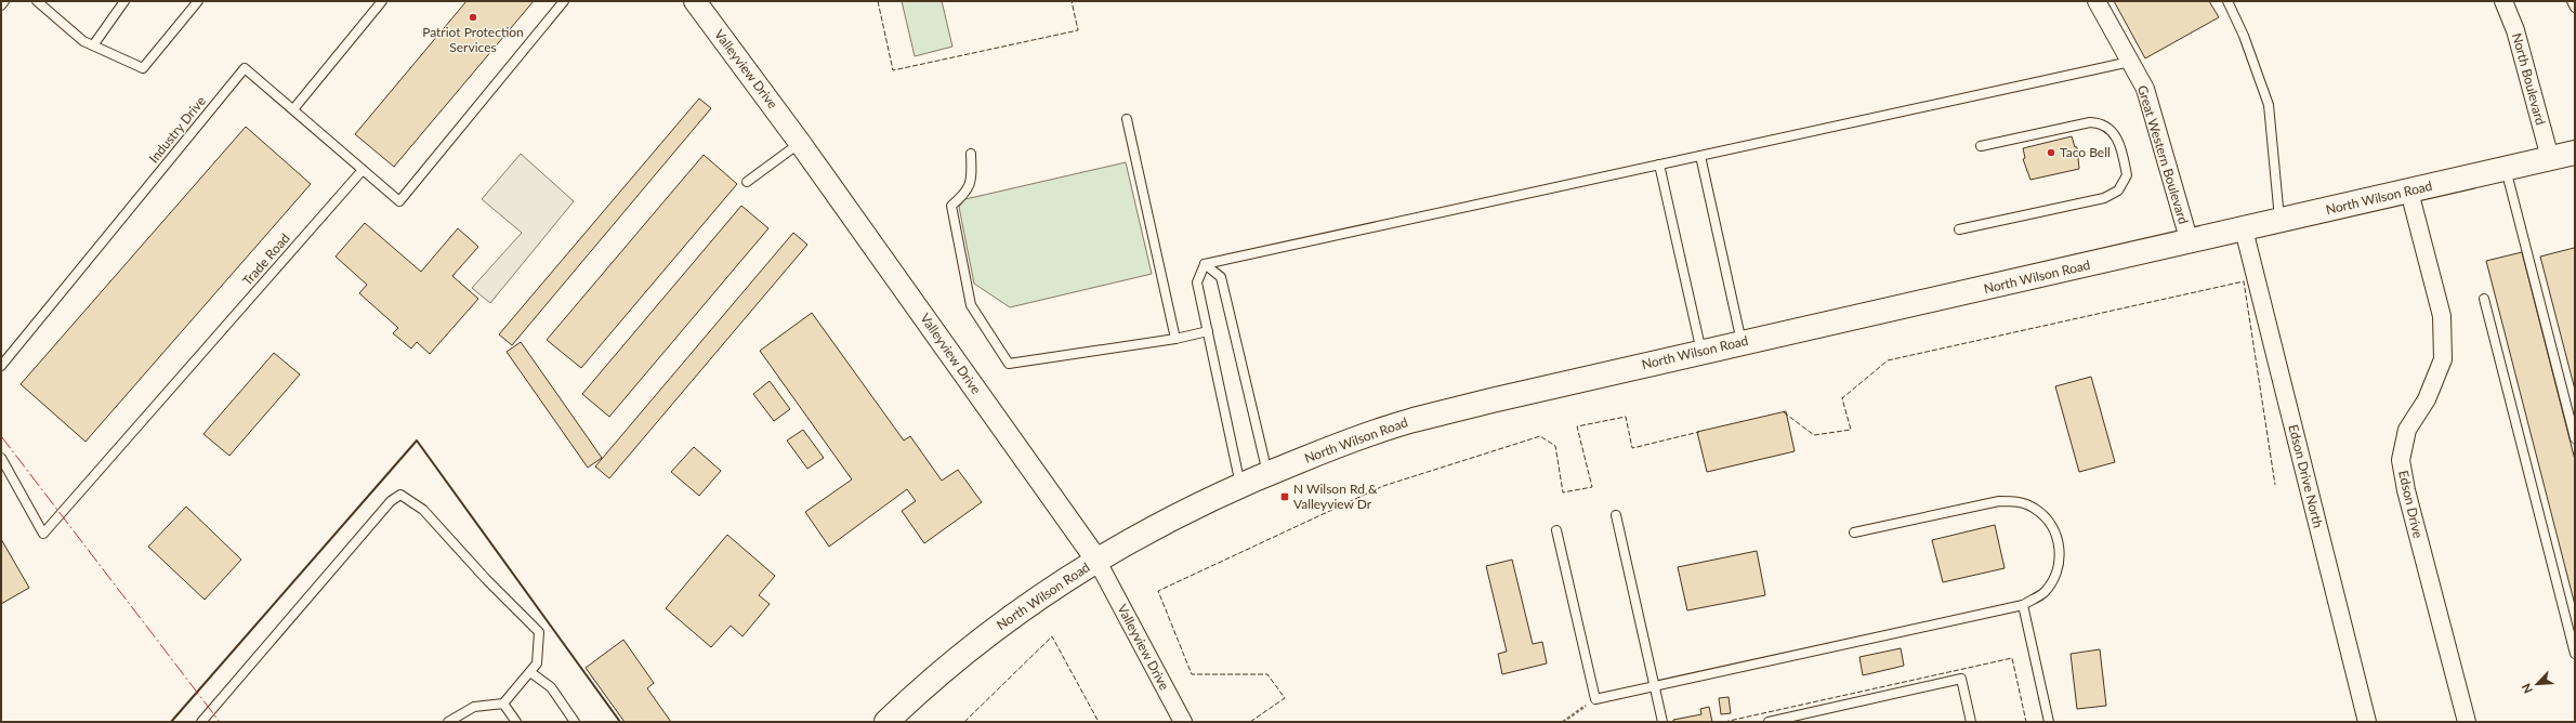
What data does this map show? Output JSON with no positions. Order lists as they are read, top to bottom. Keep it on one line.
{"streets":{"main road":["North Wilson Road"],"street":["Valleyview Drive","North Boulevard","Great Western Boulevard","Edson Drive North","Edson Drive"],"lane":["Industry Drive","Trade Road"]},"crossings":[["Valleyview Drive","North Wilson Road"],["North Boulevard","North Wilson Road"],["Great Western Boulevard","North Wilson Road"],["North Wilson Road","Edson Drive North"],["North Wilson Road","Edson Drive"]],"places":{"other":["Patriot Protection Services","Taco Bell"],"transit":["N Wilson Rd & Valleyview Dr"]},"north":"bottom left"}
